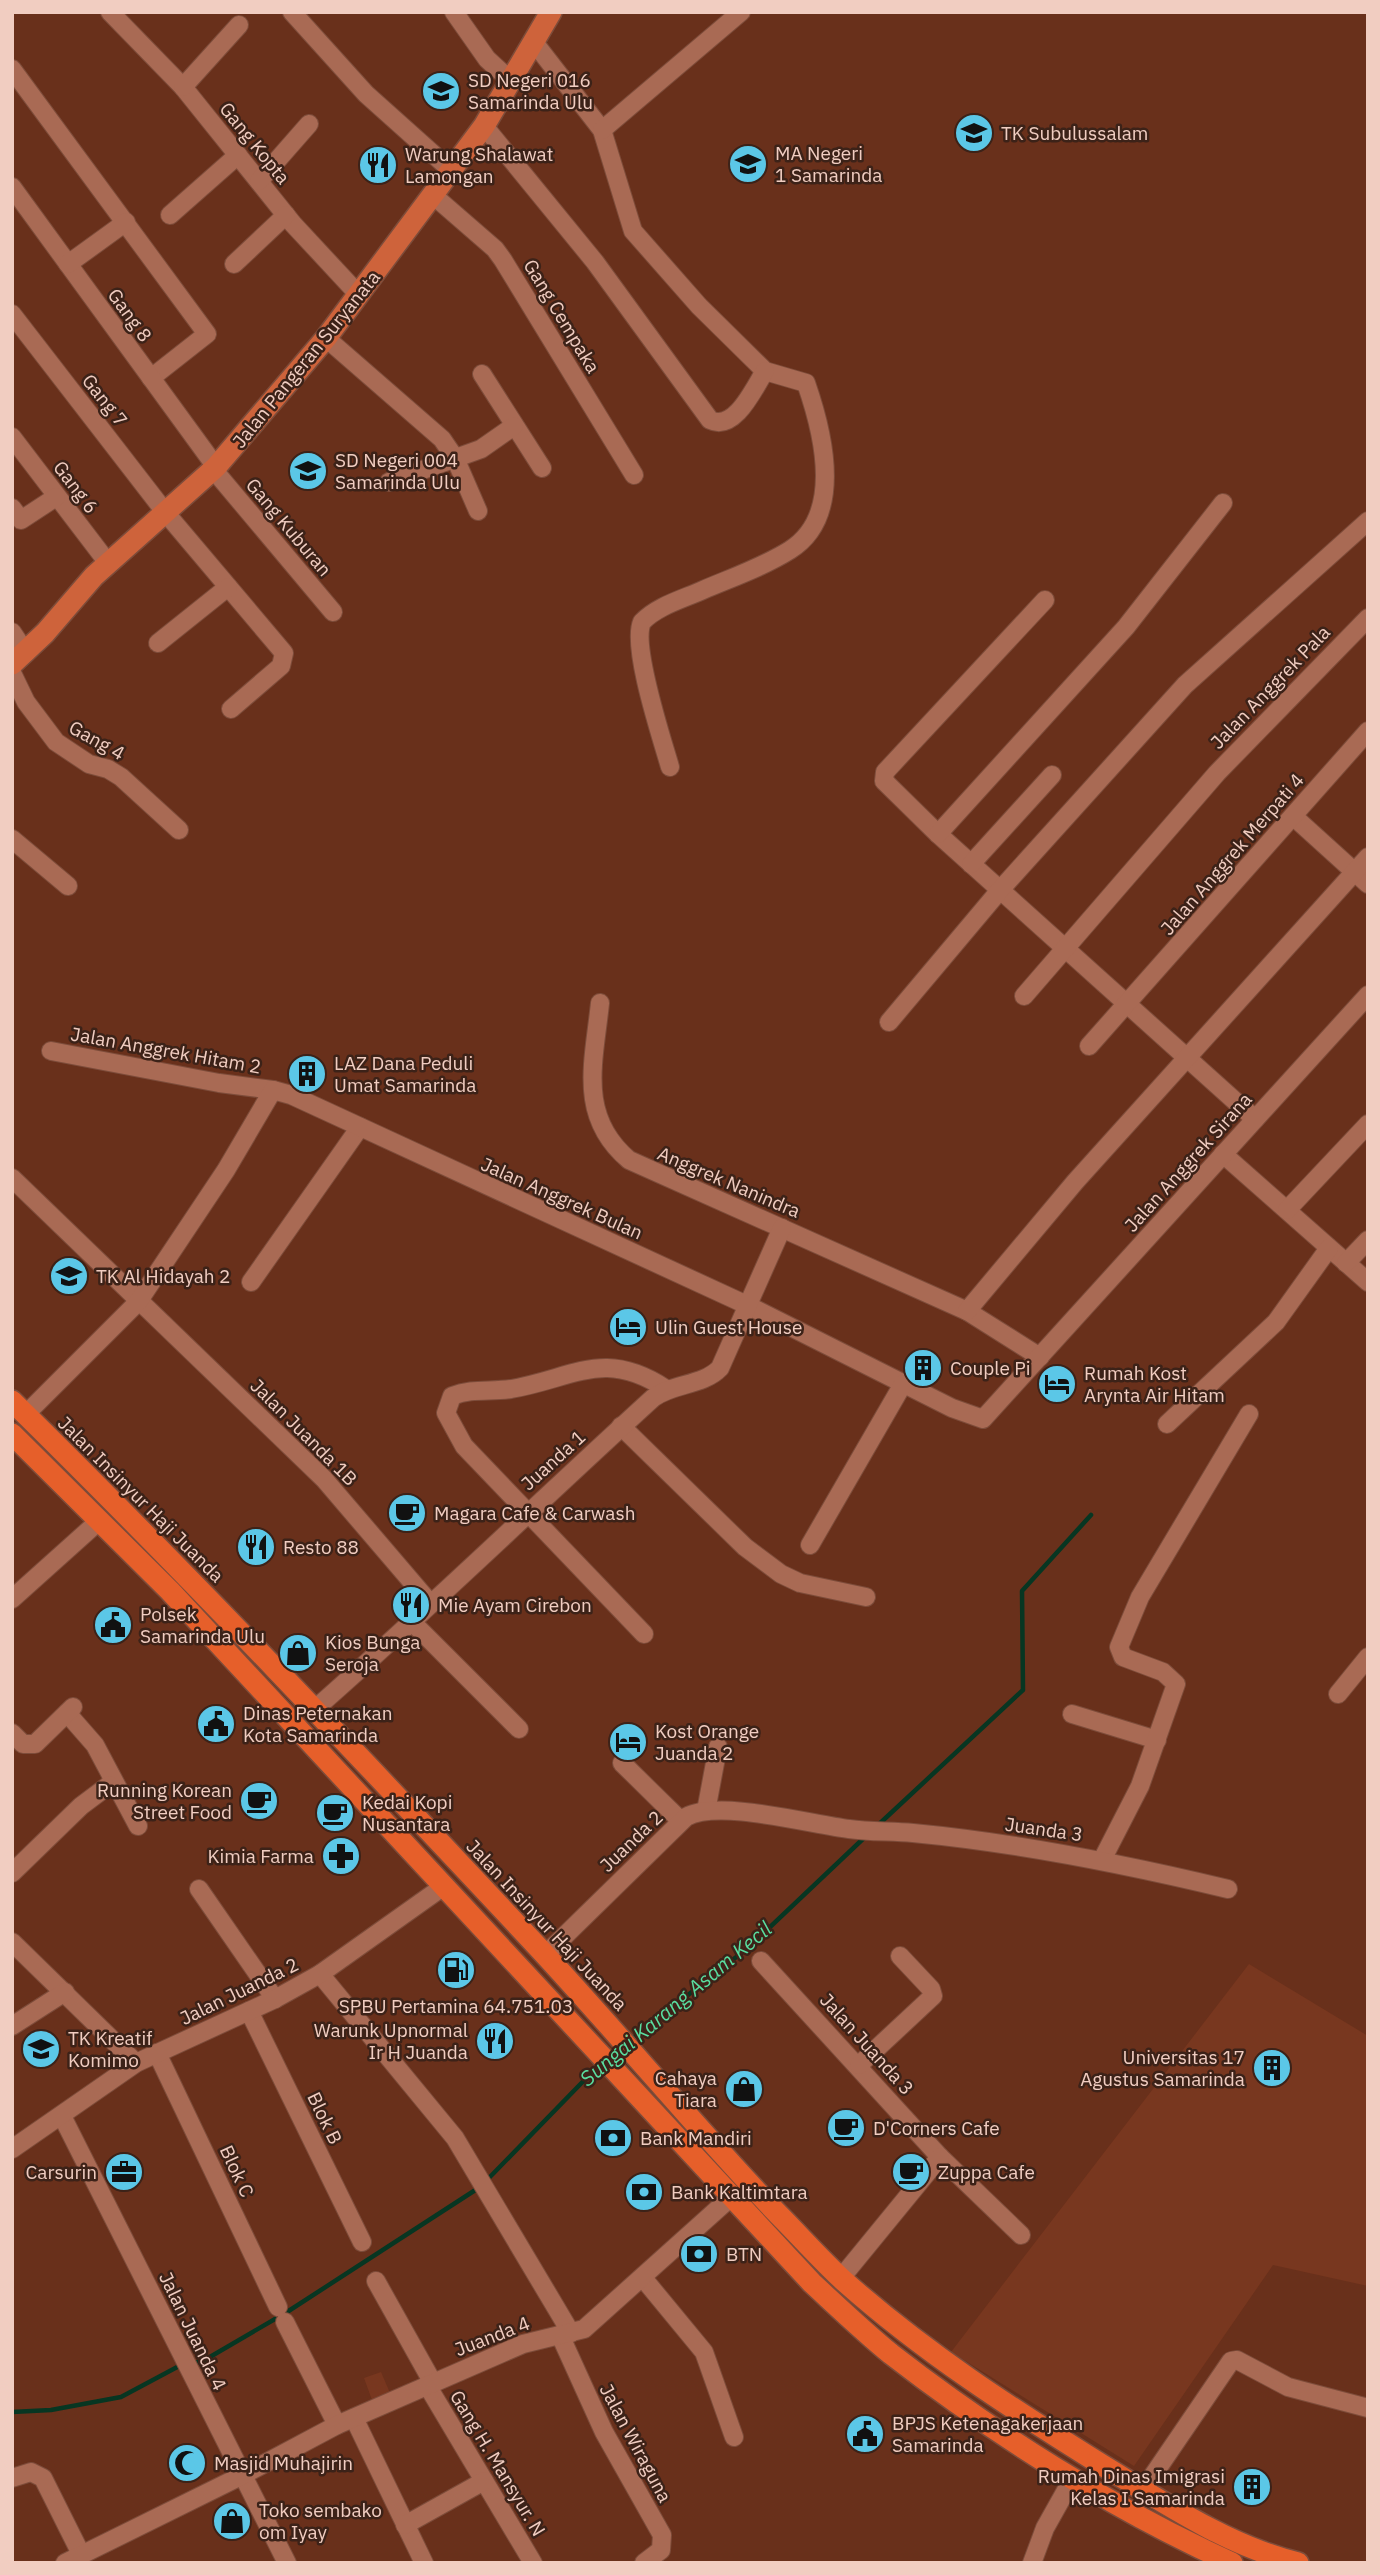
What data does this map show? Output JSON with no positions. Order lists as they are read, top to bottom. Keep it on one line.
{"streets":{"highway":["Jalan Insinyur Haji Juanda"],"main road":["Jalan Pangeran Suryanata"],"street":["Gang Kopta","Gang 8","Gang Cempaka","Gang 7","Gang 6","Gang Kuburan","Jalan Anggrek Pala","Gang 4","Jalan Anggrek Merpati 4","Jalan Anggrek Hitam 2","Jalan Anggrek Sirana","Anggrek Nanindra","Jalan Anggrek Bulan","Jalan Juanda 1B","Juanda 1","Juanda 3","Juanda 2","Jalan Juanda 2","Jalan Juanda 3","Blok B","Blok C","Jalan Juanda 4","Juanda 4","Jalan Wiraguna","Gang H. Mansyur. N"]},"crossings":[["Gang Kopta","Jalan Pangeran Suryanata"],["Gang 8","Jalan Pangeran Suryanata"],["Gang 8","Gang Kuburan"],["Gang Cempaka","Jalan Pangeran Suryanata"],["Jalan Pangeran Suryanata","Gang 7"],["Jalan Pangeran Suryanata","Gang 6"],["Jalan Pangeran Suryanata","Gang Kuburan"],["Jalan Anggrek Hitam 2","Jalan Anggrek Bulan"],["Jalan Anggrek Sirana","Anggrek Nanindra"],["Jalan Anggrek Sirana","Jalan Anggrek Bulan"],["Anggrek Nanindra","Jalan Anggrek Bulan"],["Anggrek Nanindra","Juanda 1"],["Jalan Anggrek Bulan","Juanda 1"],["Jalan Juanda 1B","Juanda 1"],["Juanda 1","Jalan Insinyur Haji Juanda"],["Jalan Insinyur Haji Juanda","Juanda 2"],["Juanda 3","Juanda 2"],["Jalan Juanda 2","Blok B"],["Jalan Juanda 2","Blok C"],["Jalan Juanda 2","Jalan Juanda 4"],["Jalan Juanda 2","Jalan Wiraguna"],["Blok C","Juanda 4"],["Jalan Juanda 4","Juanda 4"],["Juanda 4","Jalan Wiraguna"],["Juanda 4","Gang H. Mansyur. N"]],"water":["Sungai Karang Asam Kecil"],"places":{"school or university":["SD Negeri 016 Samarinda Ulu","TK Subulussalam","MA Negeri 1 Samarinda","SD Negeri 004 Samarinda Ulu","TK Al Hidayah 2","TK Kreatif Komimo"],"restaurant":["Warung Shalawat Lamongan","Resto 88","Mie Ayam Cirebon","Warunk Upnormal Ir H Juanda"],"building":["LAZ Dana Peduli Umat Samarinda","Couple Pi","Universitas 17 Agustus Samarinda","Rumah Dinas Imigrasi Kelas I Samarinda"],"hotel":["Ulin Guest House","Rumah Kost Arynta Air Hitam","Kost Orange Juanda 2"],"cafe":["Magara Cafe & Carwash","Running Korean Street Food","Kedai Kopi Nusantara","D'Corners Cafe","Zuppa Cafe"],"public building":["Polsek Samarinda Ulu","Dinas Peternakan Kota Samarinda","BPJS Ketenagakerjaan Samarinda"],"shop":["Kios Bunga Seroja","Cahaya Tiara","Toko sembako om Iyay"],"pharmacy":["Kimia Farma"],"fuel station":["SPBU Pertamina 64.751.03"],"bank":["Bank Mandiri","Bank Kaltimtara","BTN"],"office":["Carsurin"],"mosque":["Masjid Muhajirin"]}}
